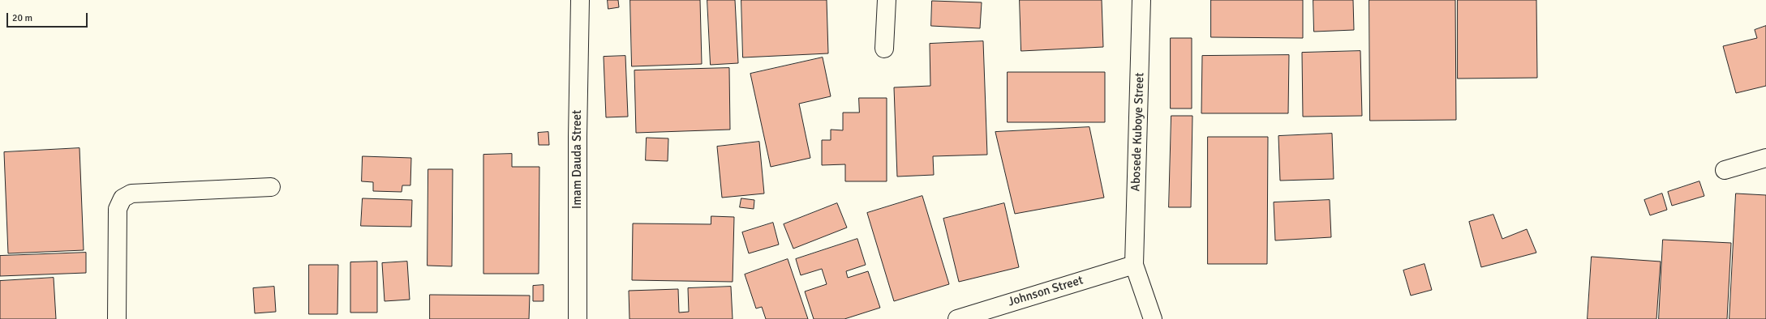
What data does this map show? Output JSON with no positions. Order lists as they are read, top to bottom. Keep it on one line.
{"streets":{"street":["Abosede Kuboye Street","Imam Dauda Street","Johnson Street"]},"crossings":[["Abosede Kuboye Street","Johnson Street"]],"scale_bar":"20 m"}
